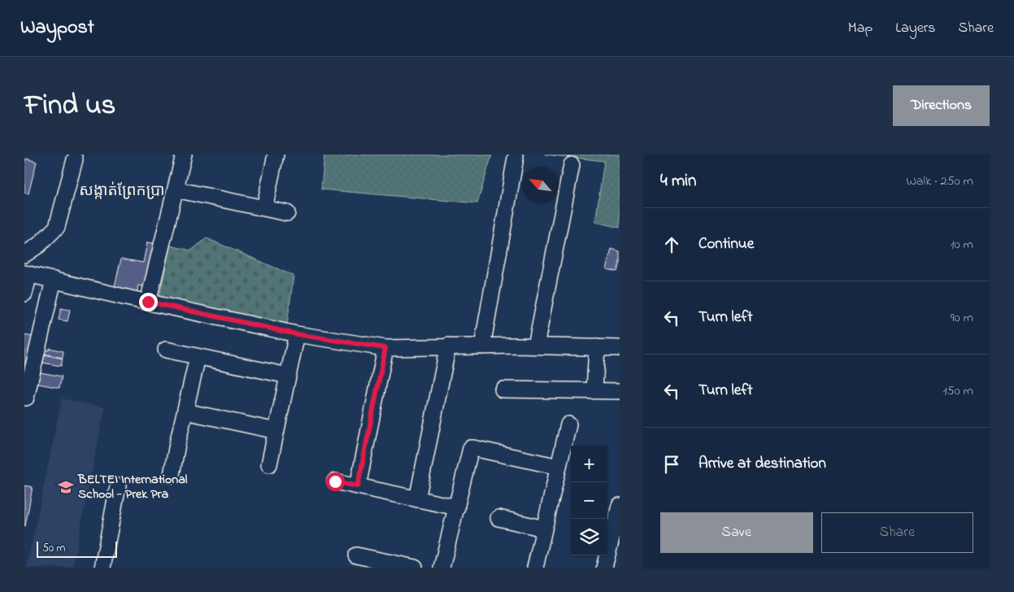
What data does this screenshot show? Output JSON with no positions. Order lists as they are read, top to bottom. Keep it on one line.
{"districts":["សង្កាត់ព្រែកប្រា"],"places":{"school or university":["BELTEI International School - Prek Pra"]},"scale_bar":"50 m","north":"top left","page":{"header":"Waypost","nav":["Map","Layers","Share"],"title":"Find us","buttons":["Directions",["Save","Share"]],"heading":["4 min","Walk · 250 m"],"list":[["Continue","10 m"],["Turn left","90 m"],["Turn left","150 m"],"Arrive at destination"],"map_buttons":["+","−"],"scale":"50 m"}}
